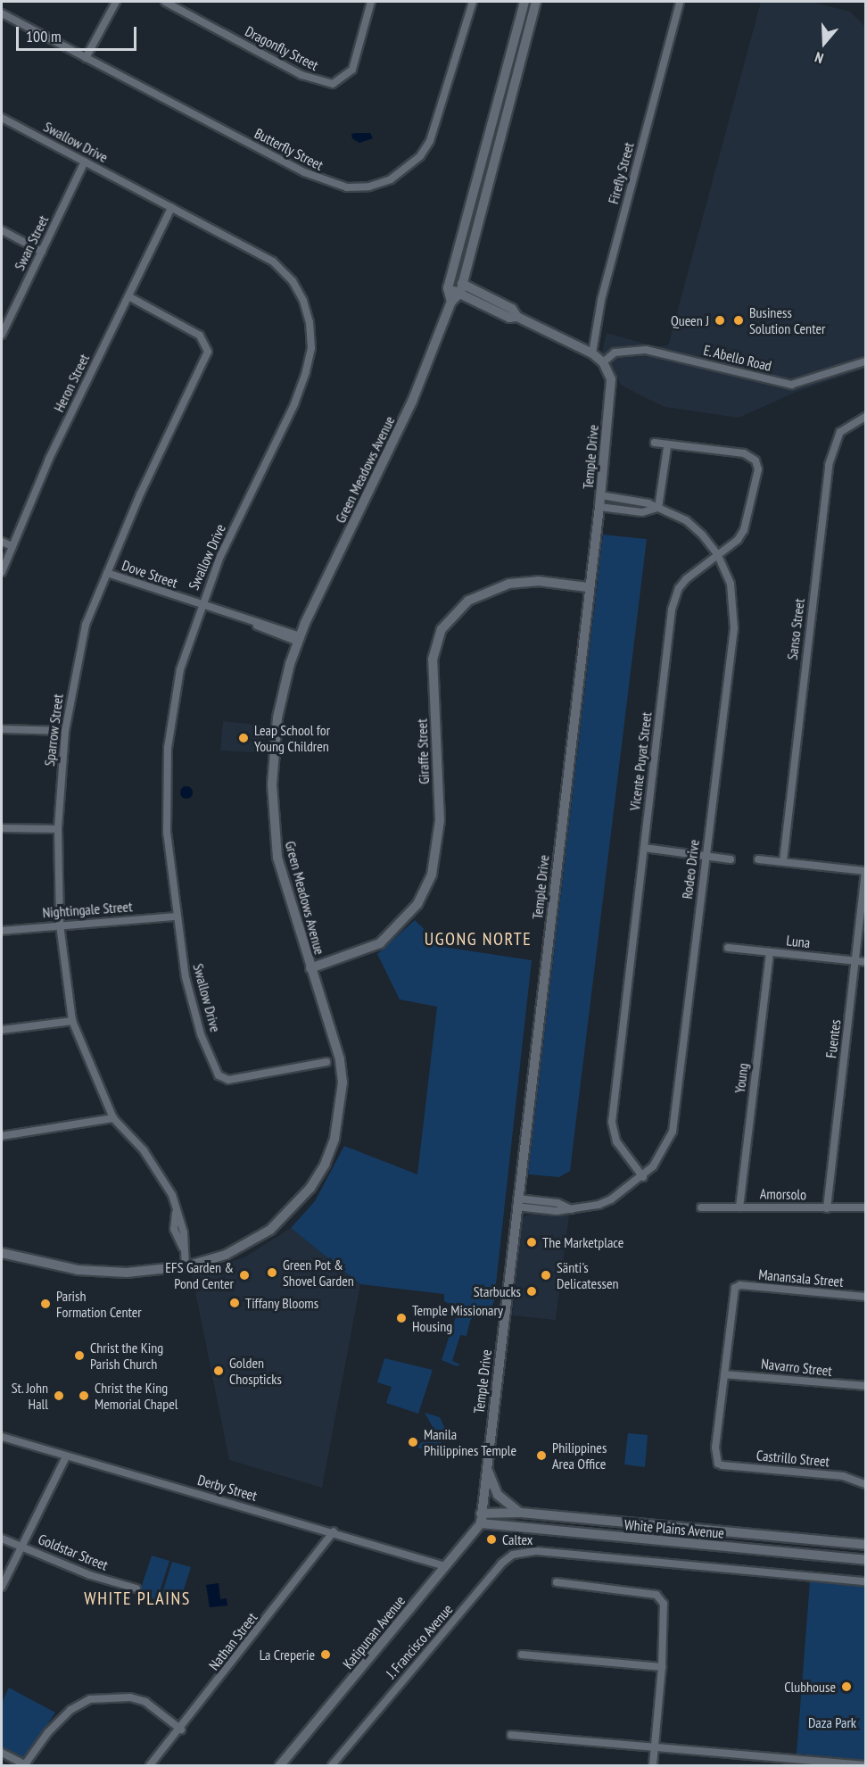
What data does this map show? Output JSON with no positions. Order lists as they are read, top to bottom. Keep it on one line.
{"streets":{"street":["Dragonfly Street","Swallow Drive","Butterfly Street","Firefly Street","Swan Street","E. Abello Road","Heron Street","Temple Drive","Green Meadows Avenue","Dove Street","Sanso Street","Sparrow Street","Giraffe Street","Vicente Puyat Street","Rodeo Drive","Nightingale Street","Luna","Fuentes","Young","Amorsolo","Manansala Street","Navarro Street","Castrillo Street","Derby Street","White Plains Avenue","Goldstar Street","Katipunan Avenue","Nathan Street","J. Francisco Avenue"]},"crossings":[["Swallow Drive","Swan Street"],["Swallow Drive","Heron Street"],["Swallow Drive","Dove Street"],["Swallow Drive","Nightingale Street"],["E. Abello Road","Temple Drive"],["Heron Street","Sparrow Street"],["Temple Drive","Giraffe Street"],["Temple Drive","Rodeo Drive"],["Temple Drive","White Plains Avenue"],["Temple Drive","Katipunan Avenue"],["Green Meadows Avenue","Dove Street"],["Green Meadows Avenue","Sparrow Street"],["Green Meadows Avenue","Giraffe Street"],["Dove Street","Sparrow Street"],["Sparrow Street","Nightingale Street"],["Vicente Puyat Street","Rodeo Drive"],["Luna","Fuentes"],["Luna","Young"],["Fuentes","Amorsolo"],["Young","Amorsolo"],["Manansala Street","Navarro Street"],["Manansala Street","Castrillo Street"],["Navarro Street","Castrillo Street"],["Derby Street","Katipunan Avenue"],["Derby Street","Nathan Street"],["White Plains Avenue","Katipunan Avenue"]],"districts":["UGONG NORTE","WHITE PLAINS"],"parks":["Daza Park"],"places":["Queen J","Business Solution Center","Leap School for Young Children","The Marketplace","Green Pot & Shovel Garden","EFS Garden & Pond Center","Sänti's Delicatessen","Starbucks","Tiffany Blooms","Parish Formation Center","Temple Missionary Housing","Christ the King Parish Church","Golden Chospticks","St. John Hall","Christ the King Memorial Chapel","Manila Philippines Temple","Philippines Area Office","Caltex","La Creperie","Clubhouse"],"scale_bar":"100 m","north":"bottom"}
